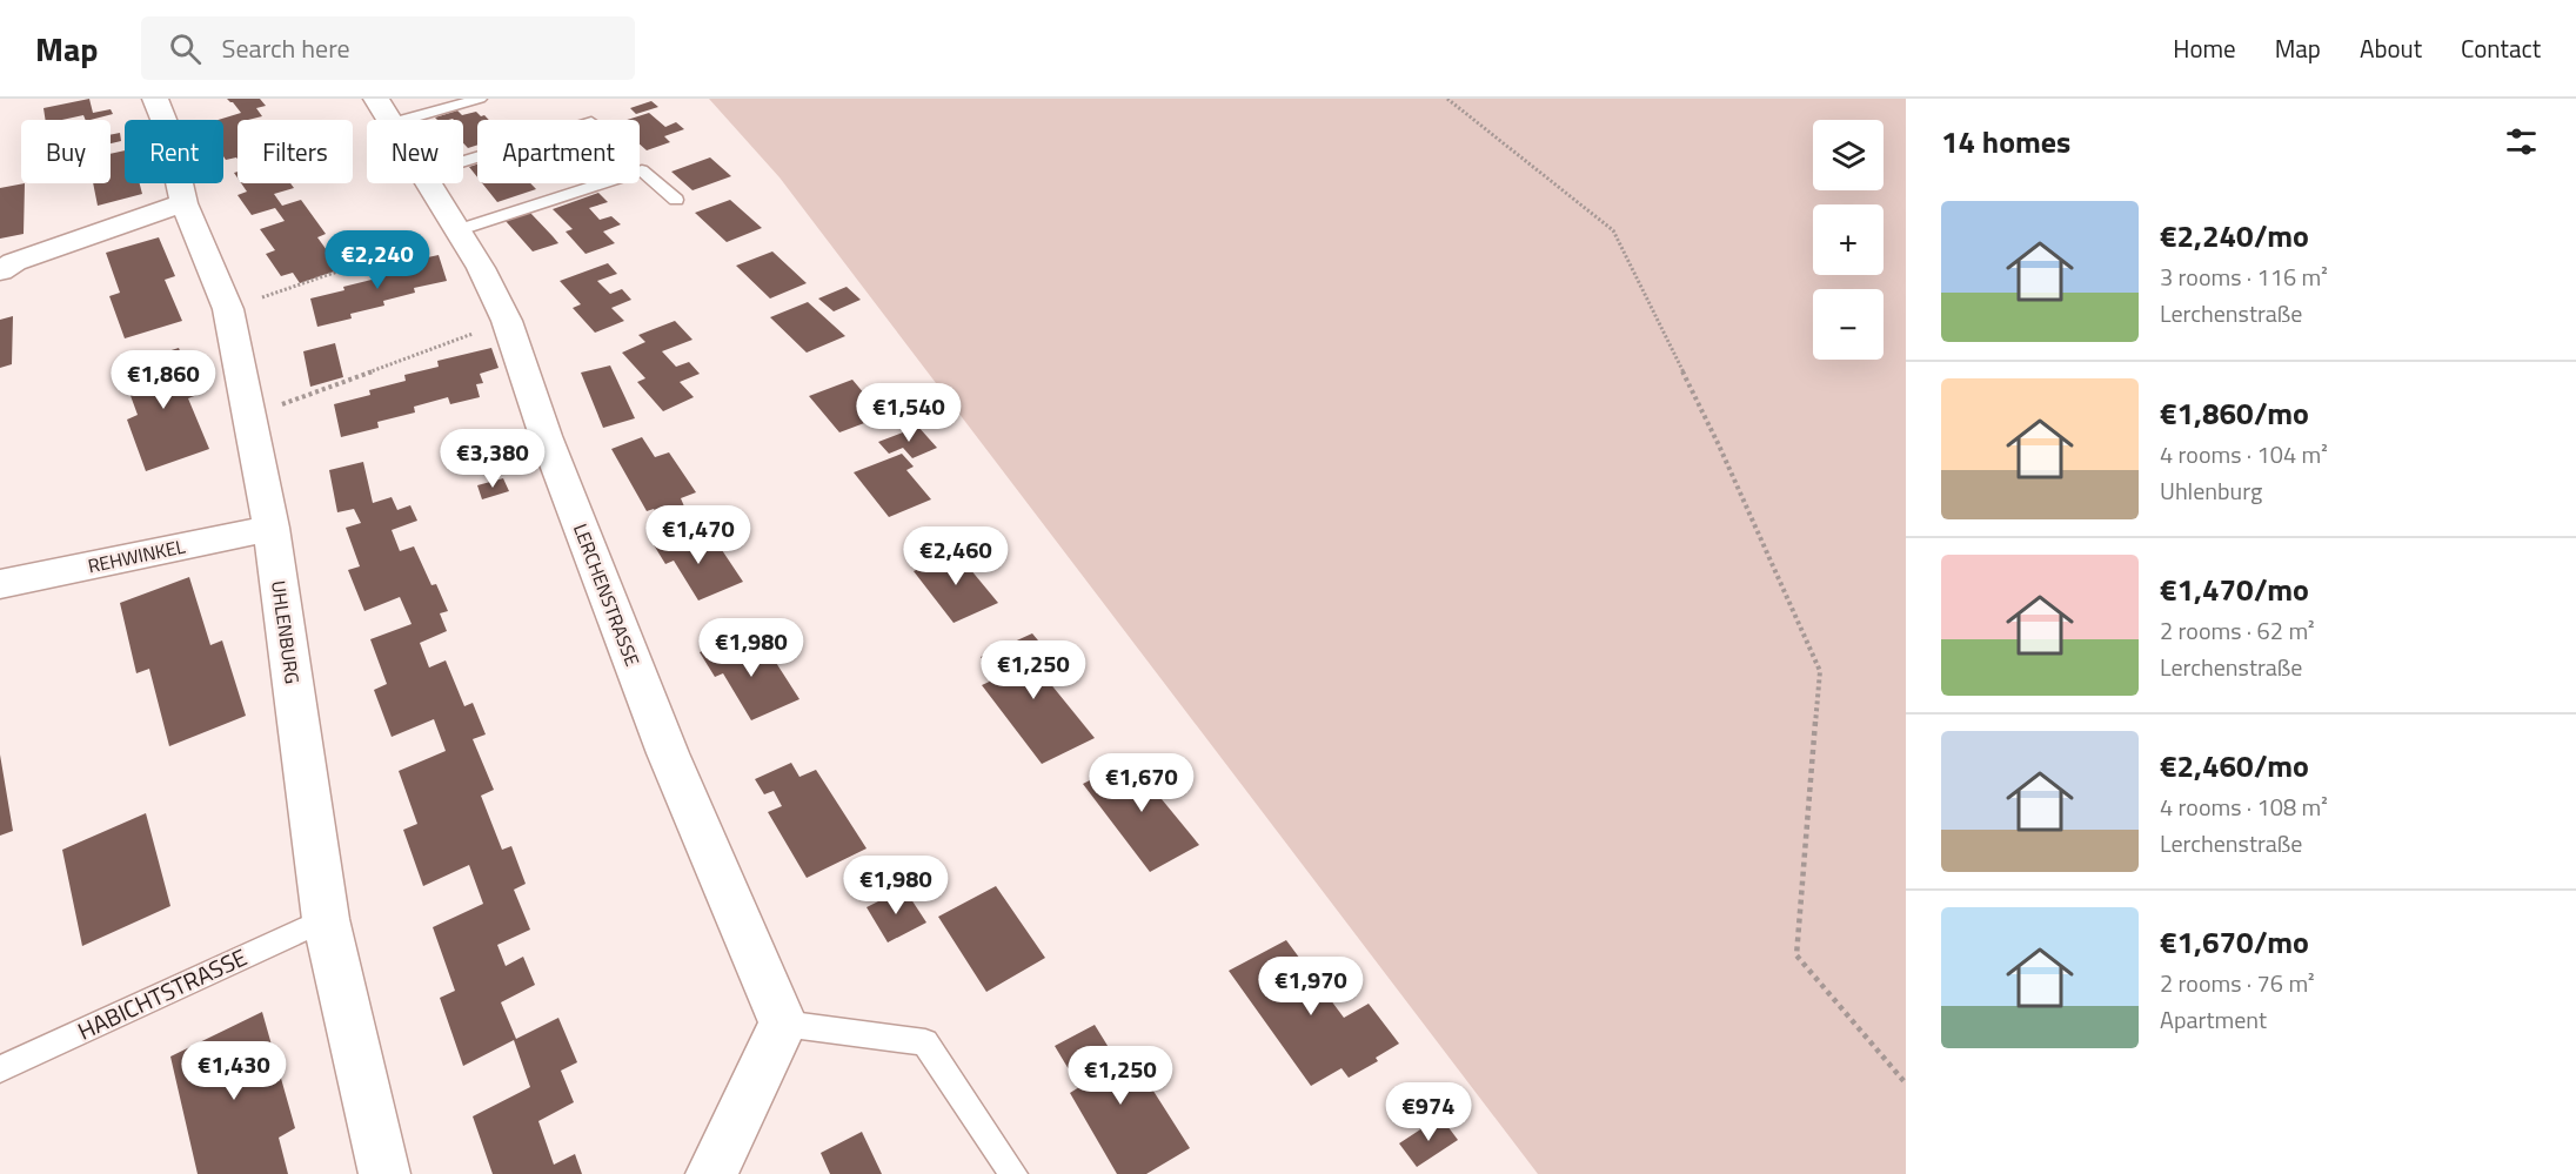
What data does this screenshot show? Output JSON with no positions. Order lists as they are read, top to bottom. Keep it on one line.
{"streets":{"street":["REHWINKEL","LERCHENSTRASSE","UHLENBURG"],"lane":["HABICHTSTRASSE"]},"crossings":[["REHWINKEL","UHLENBURG"],["UHLENBURG","HABICHTSTRASSE"]],"page":{"header":"Map","search":"Search here","nav":["Home","Map","About","Contact"],"heading":"14 homes","map_buttons":["+","−"],"chip":["Buy","Rent","Filters","New","Apartment"],"list":[{"name":"€2,240/mo","note":"3 rooms · 116 m² · Lerchenstraße"},{"name":"€1,860/mo","note":"4 rooms · 104 m² · Uhlenburg"},{"name":"€1,470/mo","note":"2 rooms · 62 m² · Lerchenstraße"},{"name":"€2,460/mo","note":"4 rooms · 108 m² · Lerchenstraße"},{"name":"€1,670/mo","note":"2 rooms · 76 m² · Apartment"}],"price":["€2,240","€1,860","€1,540","€3,380","€1,470","€2,460","€1,980","€1,250","€1,670","€1,980","€1,970","€1,430","€1,250","€974"]}}
